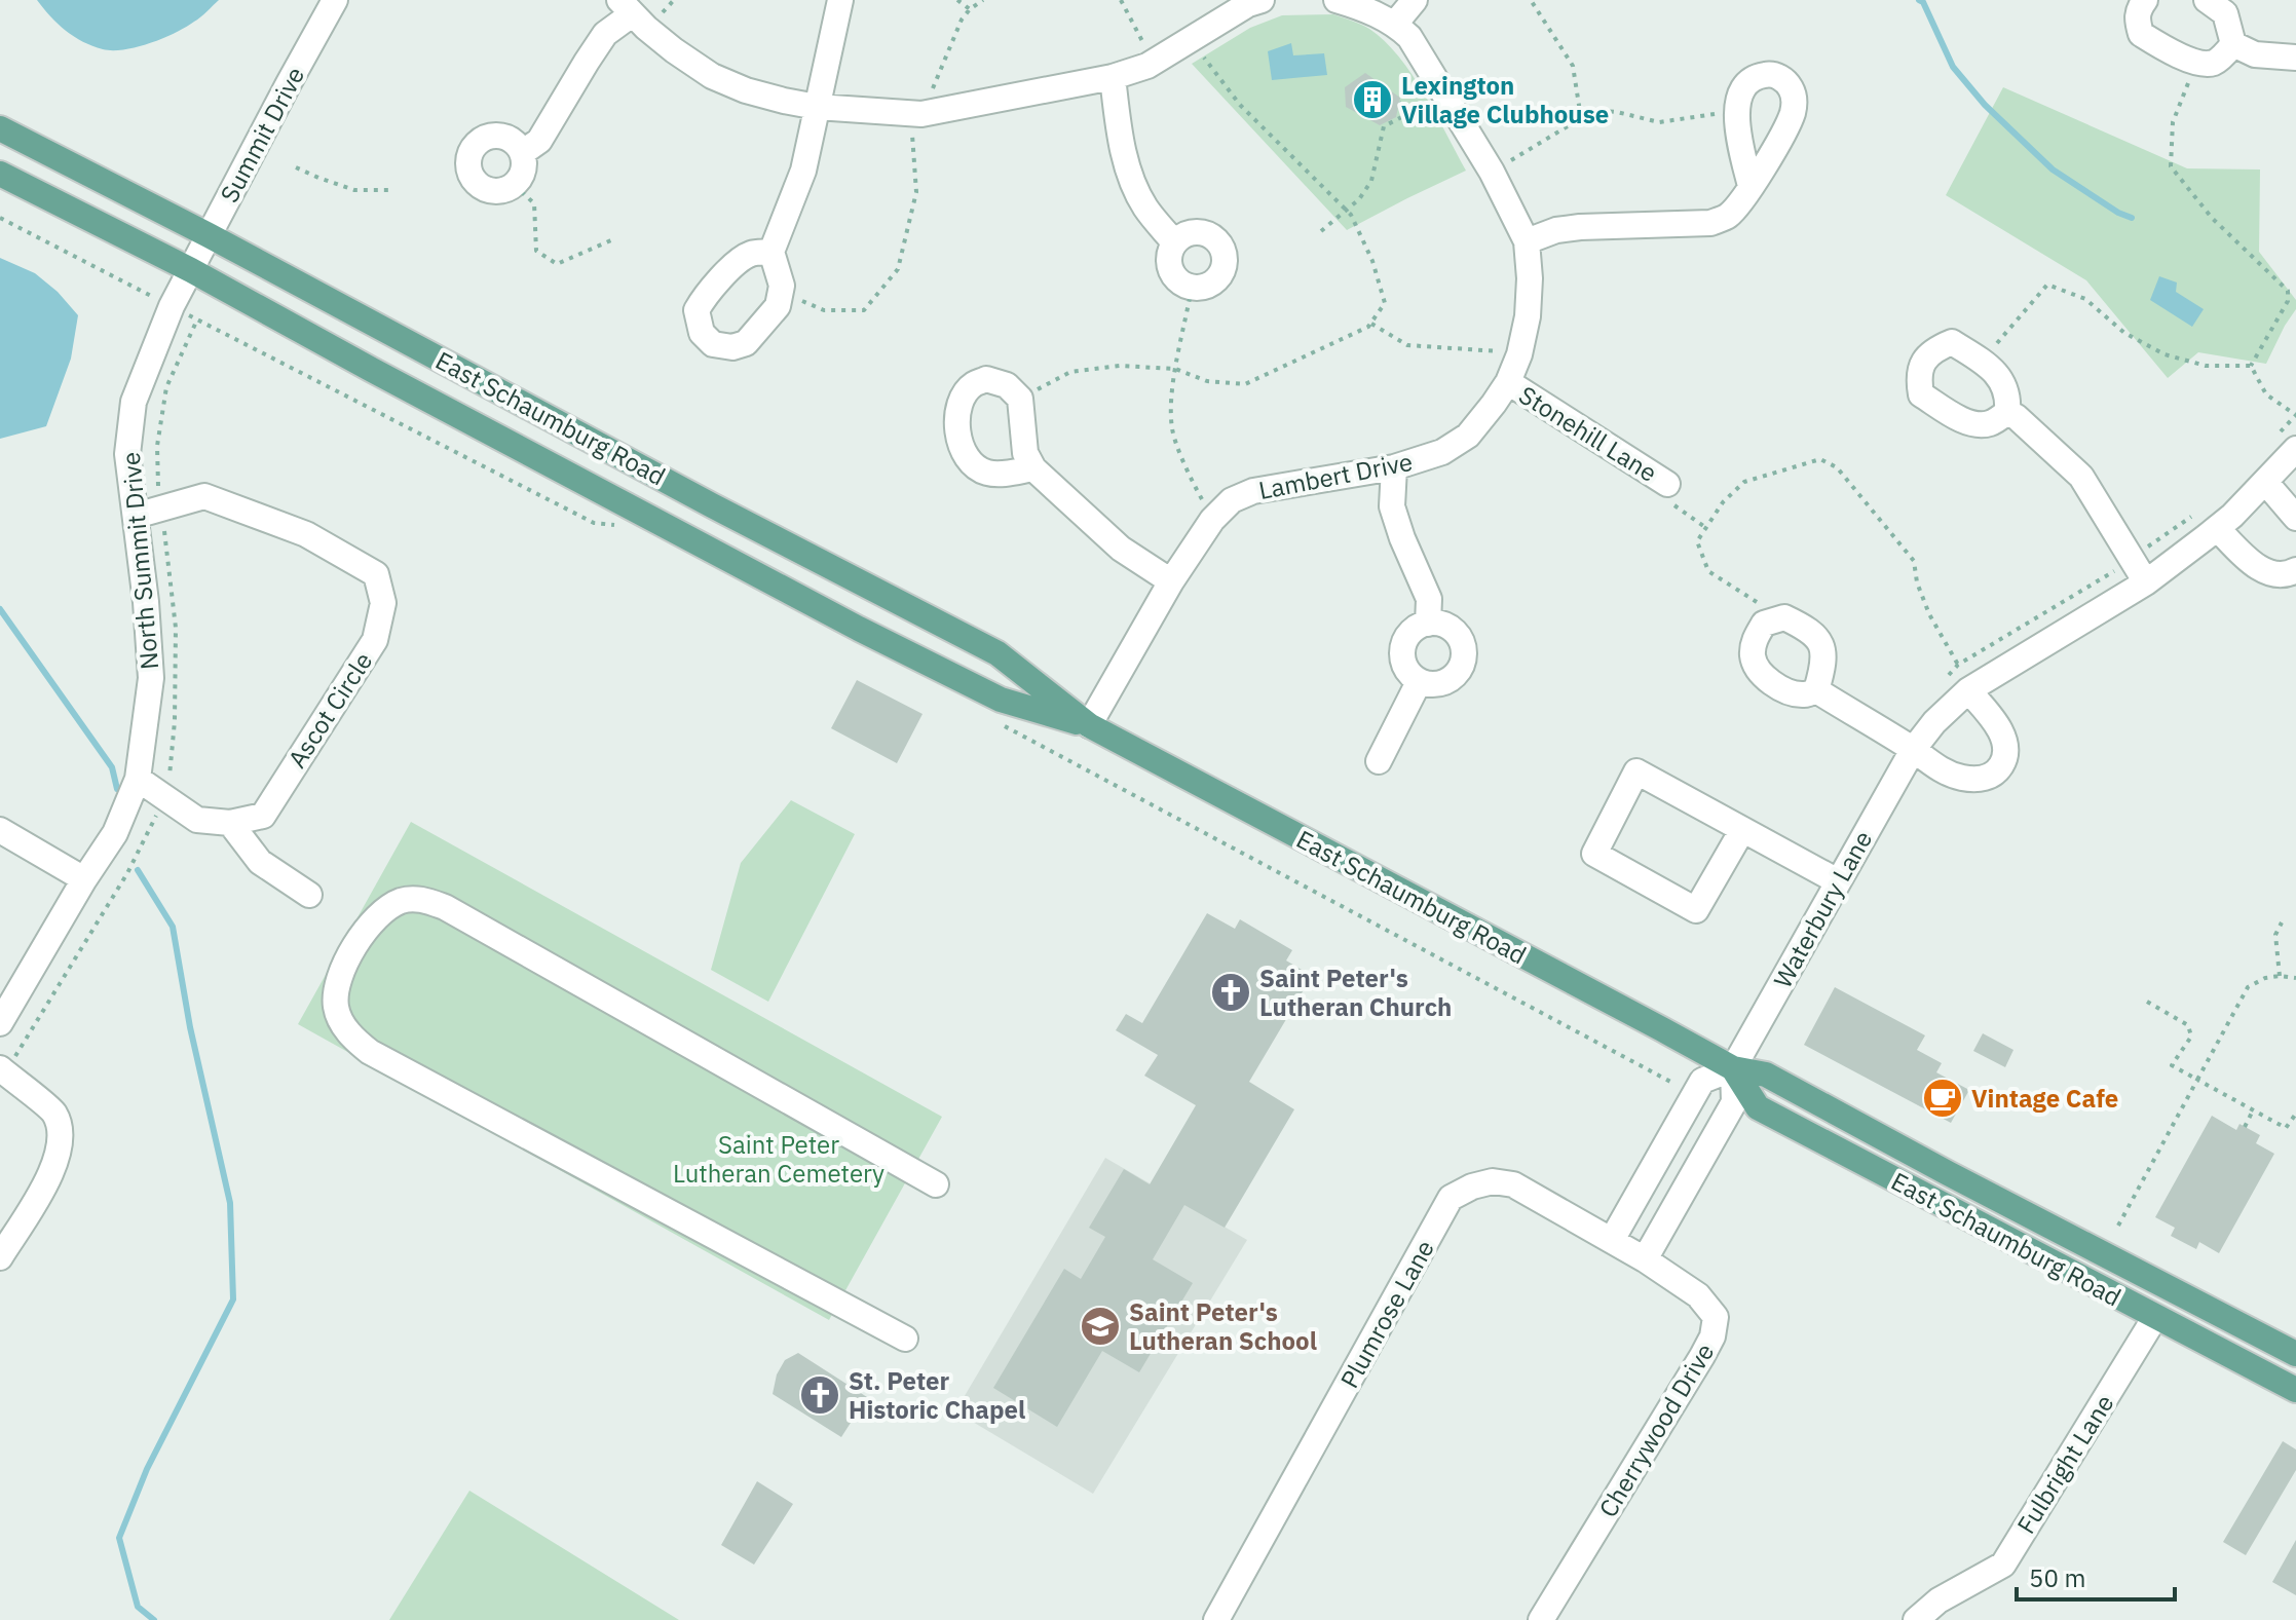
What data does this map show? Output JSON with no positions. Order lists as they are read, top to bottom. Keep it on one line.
{"streets":{"main road":["East Schaumburg Road"],"street":["Summit Drive","Stonehill Lane","Lambert Drive","North Summit Drive","Ascot Circle","Waterbury Lane","Plumrose Lane","Cherrywood Drive","Fulbright Lane"]},"crossings":[["Summit Drive","East Schaumburg Road"],["Summit Drive","North Summit Drive"],["East Schaumburg Road","Lambert Drive"],["East Schaumburg Road","North Summit Drive"],["East Schaumburg Road","Waterbury Lane"],["East Schaumburg Road","Fulbright Lane"],["Stonehill Lane","Lambert Drive"],["North Summit Drive","Ascot Circle"],["Waterbury Lane","Plumrose Lane"],["Waterbury Lane","Cherrywood Drive"],["Plumrose Lane","Cherrywood Drive"]],"parks":["Saint Peter Lutheran Cemetery"],"places":{"building":["Lexington Village Clubhouse"],"church":["Saint Peter's Lutheran Church","St. Peter Historic Chapel"],"cafe":["Vintage Cafe"],"school or university":["Saint Peter's Lutheran School"]},"scale_bar":"50 m"}
